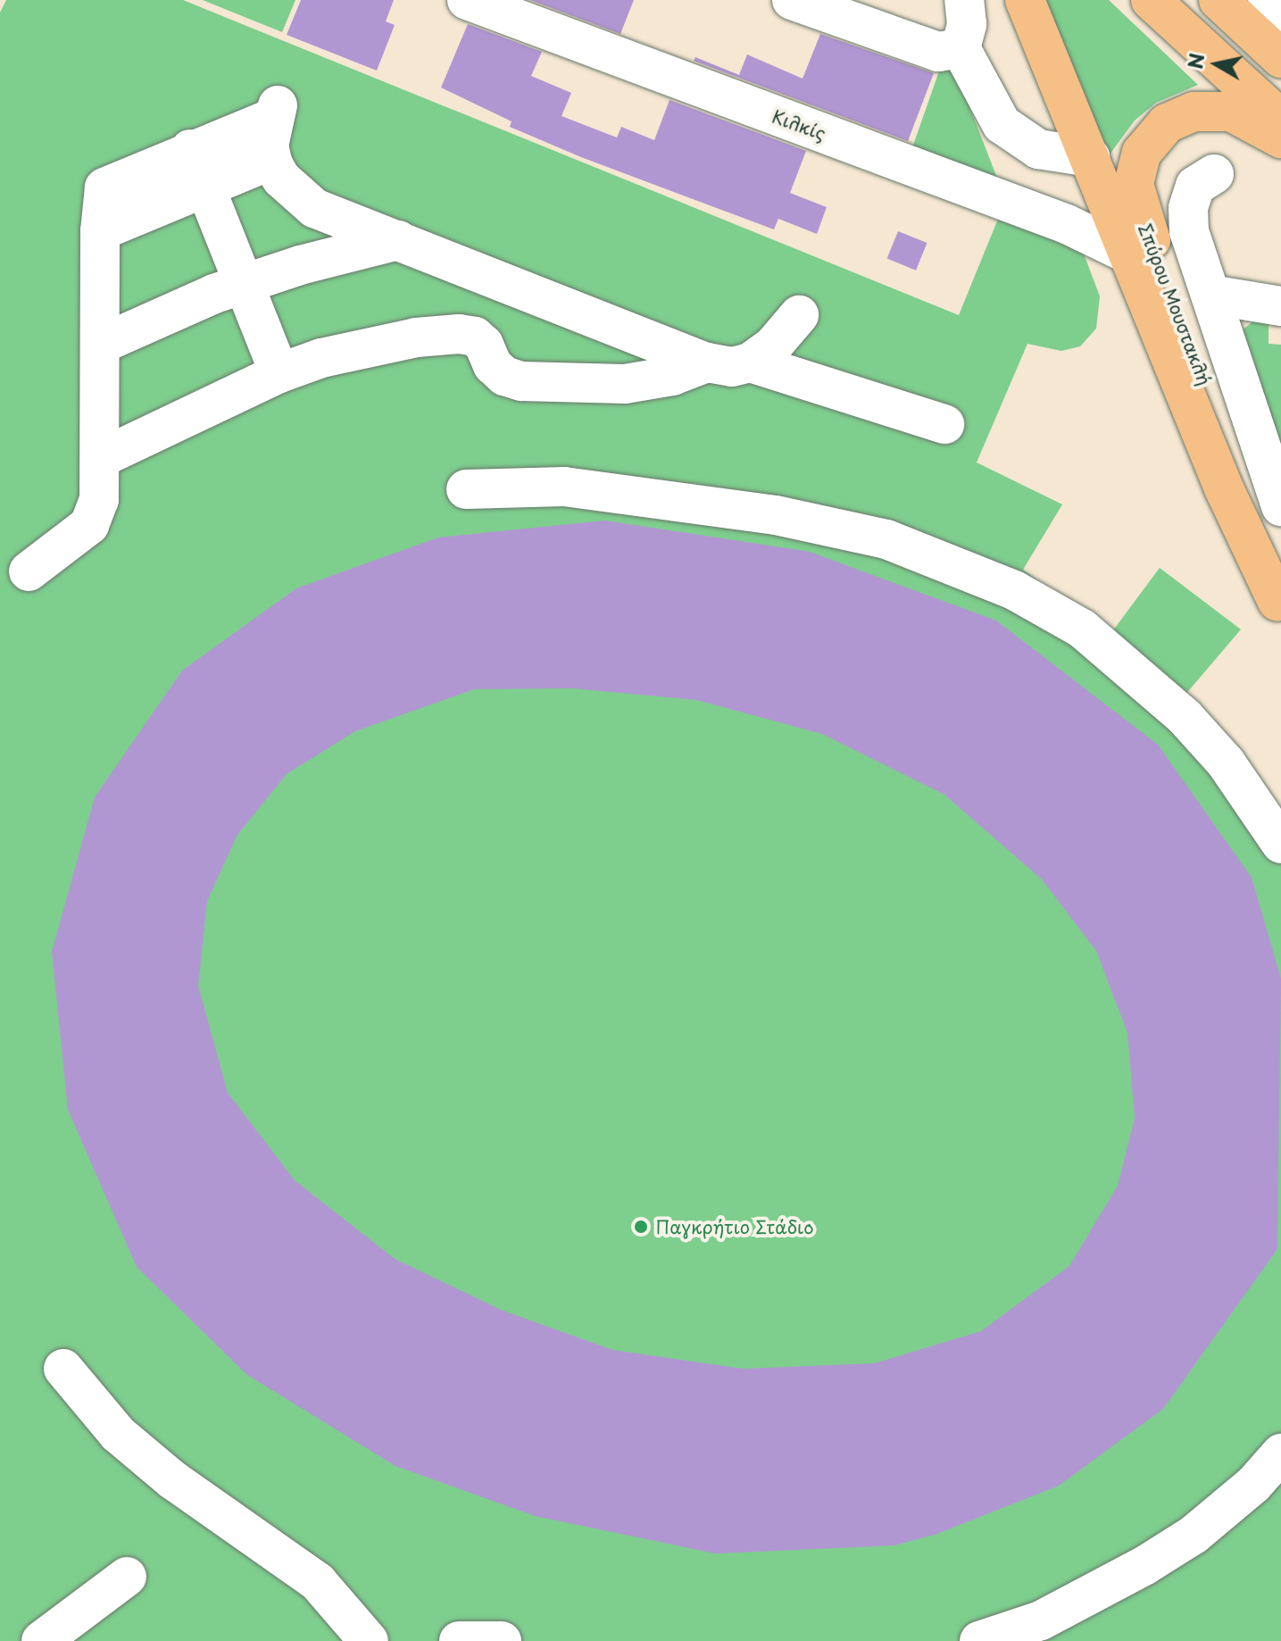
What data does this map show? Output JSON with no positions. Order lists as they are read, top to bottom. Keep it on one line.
{"streets":{"main road":["Σπύρου Μουστακλή"],"street":["Κιλκίς"]},"crossings":[["Κιλκίς","Σπύρου Μουστακλή"]],"places":["Παγκρήτιο Στάδιο"],"north":"left"}
